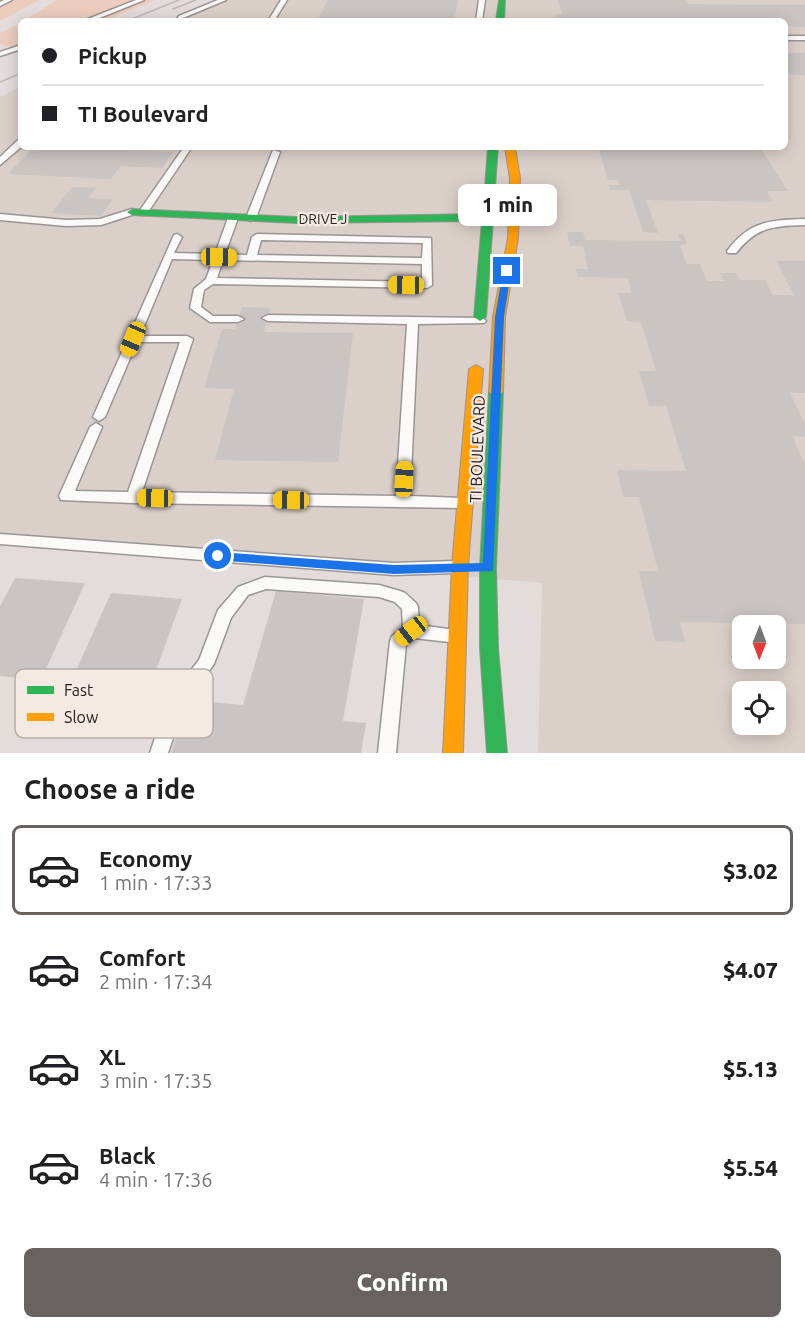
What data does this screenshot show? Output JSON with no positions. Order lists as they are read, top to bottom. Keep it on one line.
{"streets":{"street":["DRIVE J","TI BOULEVARD"]},"crossings":[["DRIVE J","TI BOULEVARD"]],"legend":["Fast","Slow"],"north":"bottom","page":{"banner":["Pickup","TI Boulevard"],"bubble":"1 min","heading":"Choose a ride","list":[{"name":"Economy","note":"1 min · 17:33","value":"$3.02"},{"name":"Comfort","note":"2 min · 17:34","value":"$4.07"},{"name":"XL","note":"3 min · 17:35","value":"$5.13"},{"name":"Black","note":"4 min · 17:36","value":"$5.54"}],"buttons":"Confirm"}}
